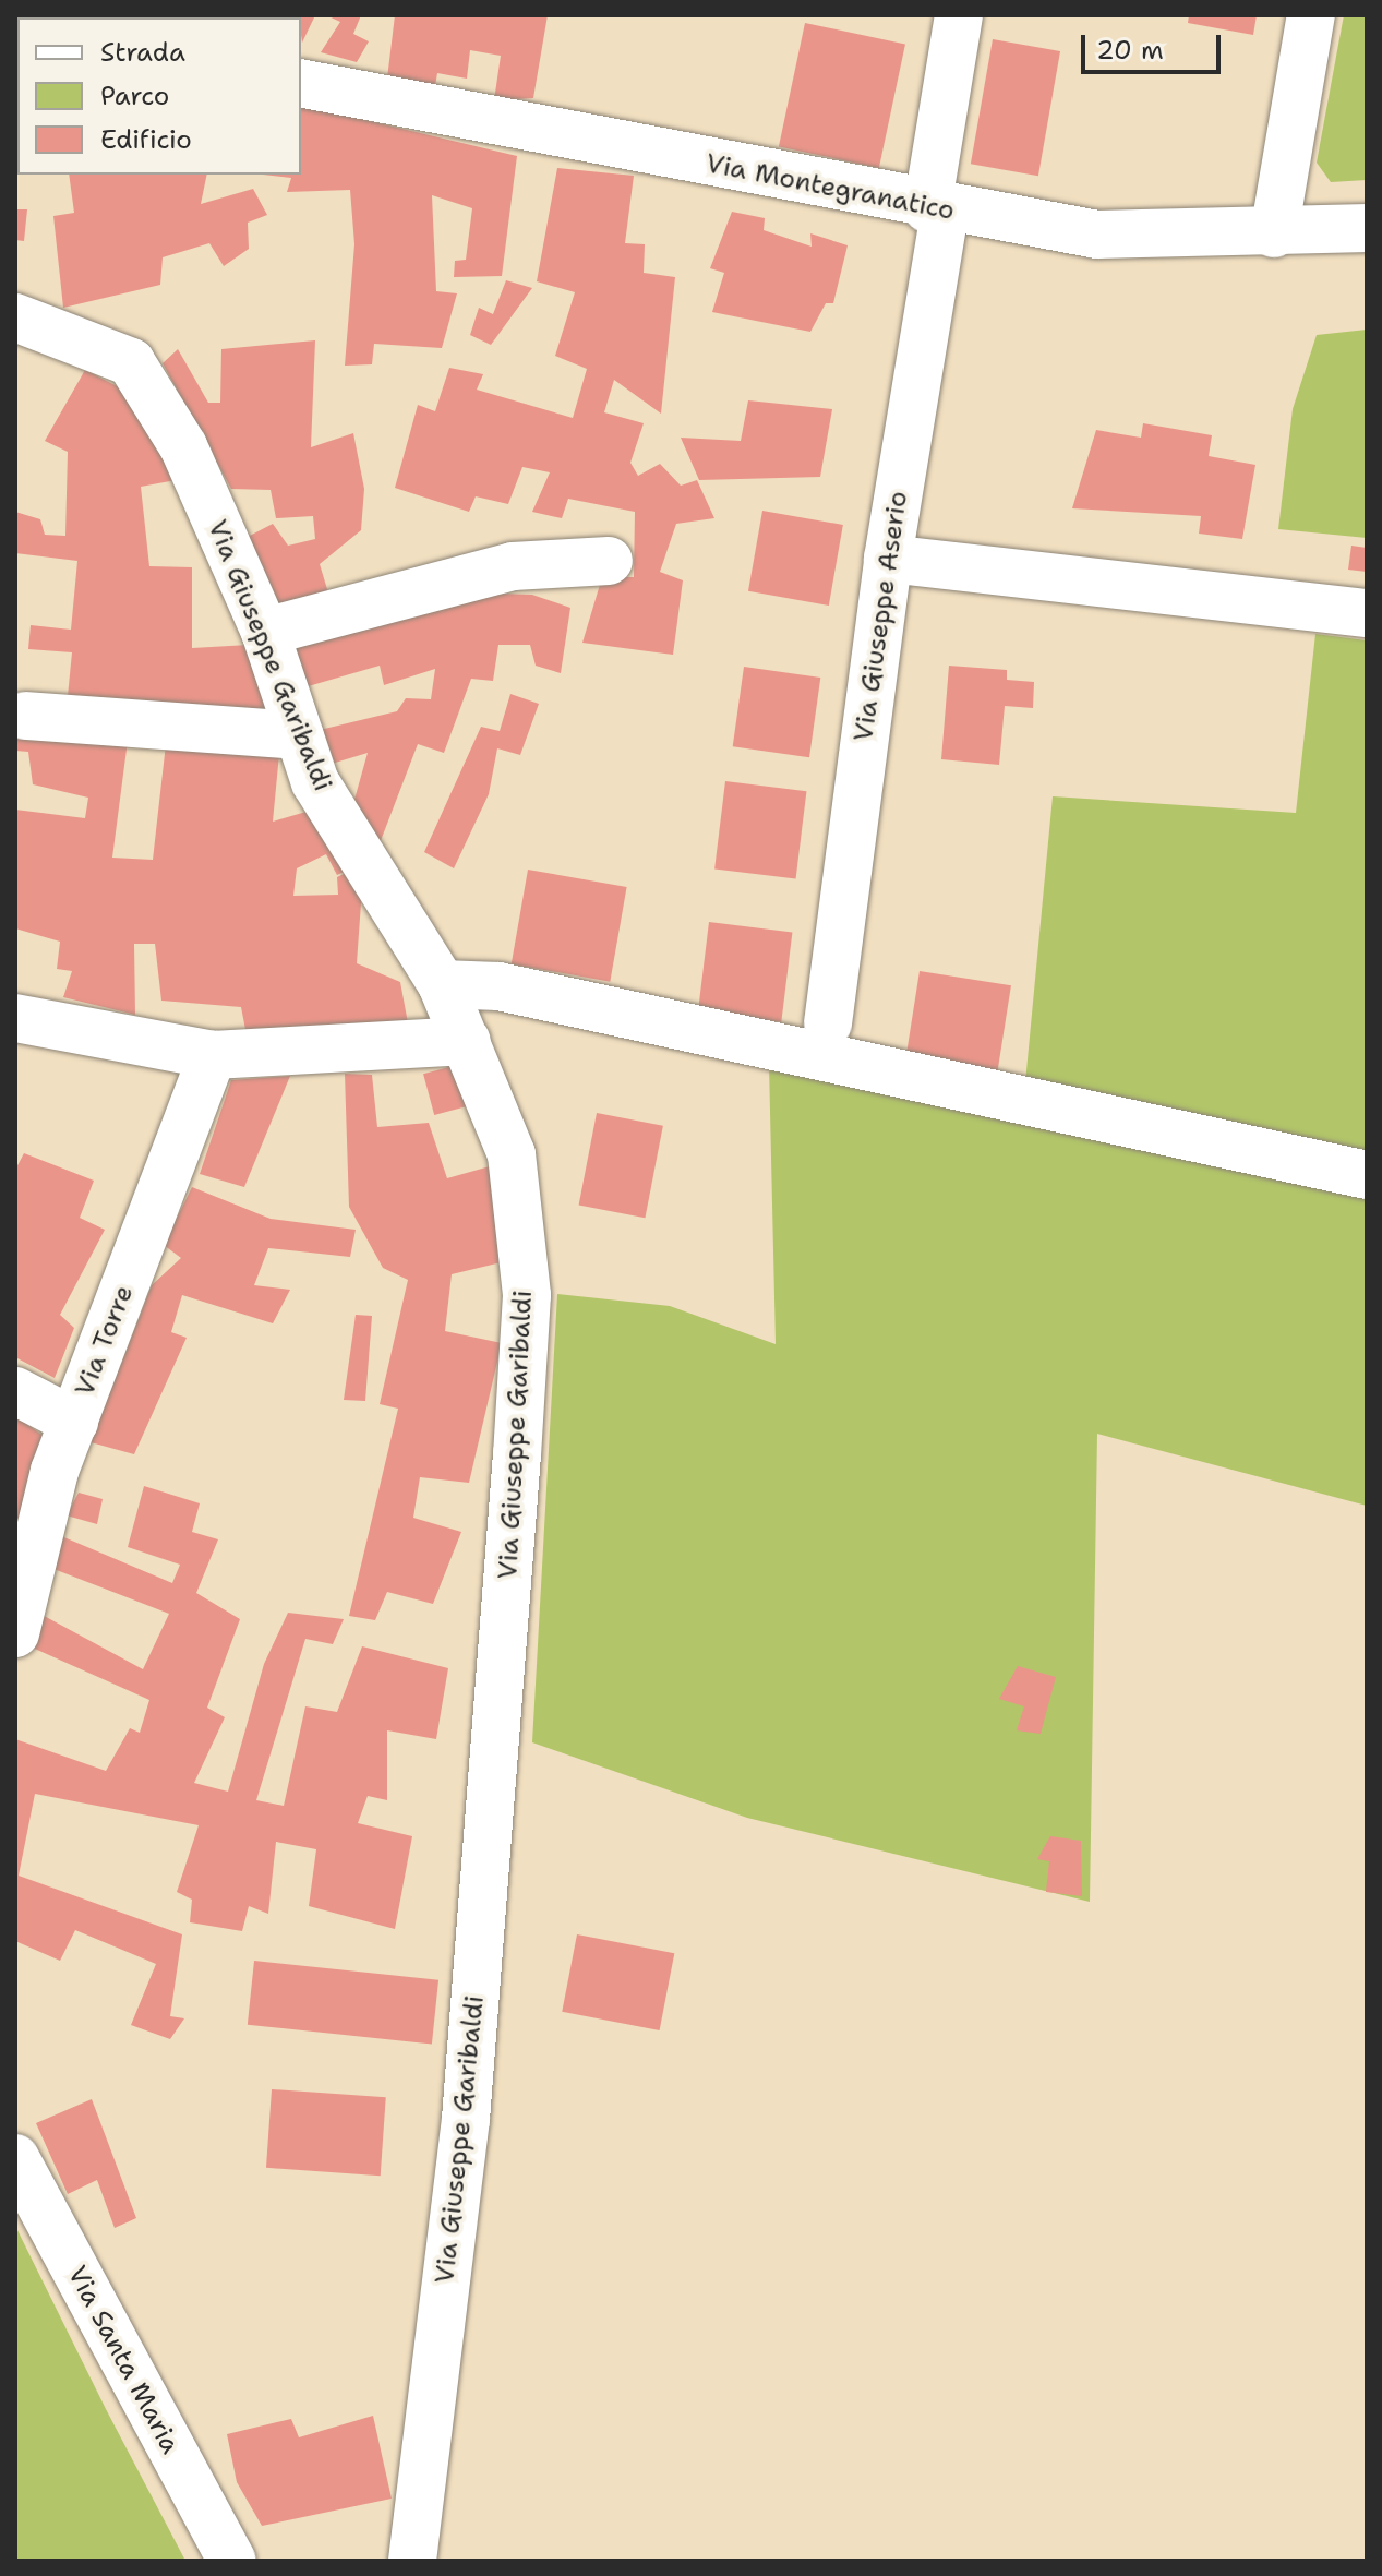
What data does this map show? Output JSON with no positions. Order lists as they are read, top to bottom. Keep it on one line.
{"streets":{"street":["Via Montegranatico","Via Giuseppe Aserio","Via Giuseppe Garibaldi","Via Torre","Via Santa Maria"]},"crossings":[["Via Montegranatico","Via Giuseppe Aserio"]],"legend":["Strada","Parco","Edificio"],"scale_bar":"20 m"}
